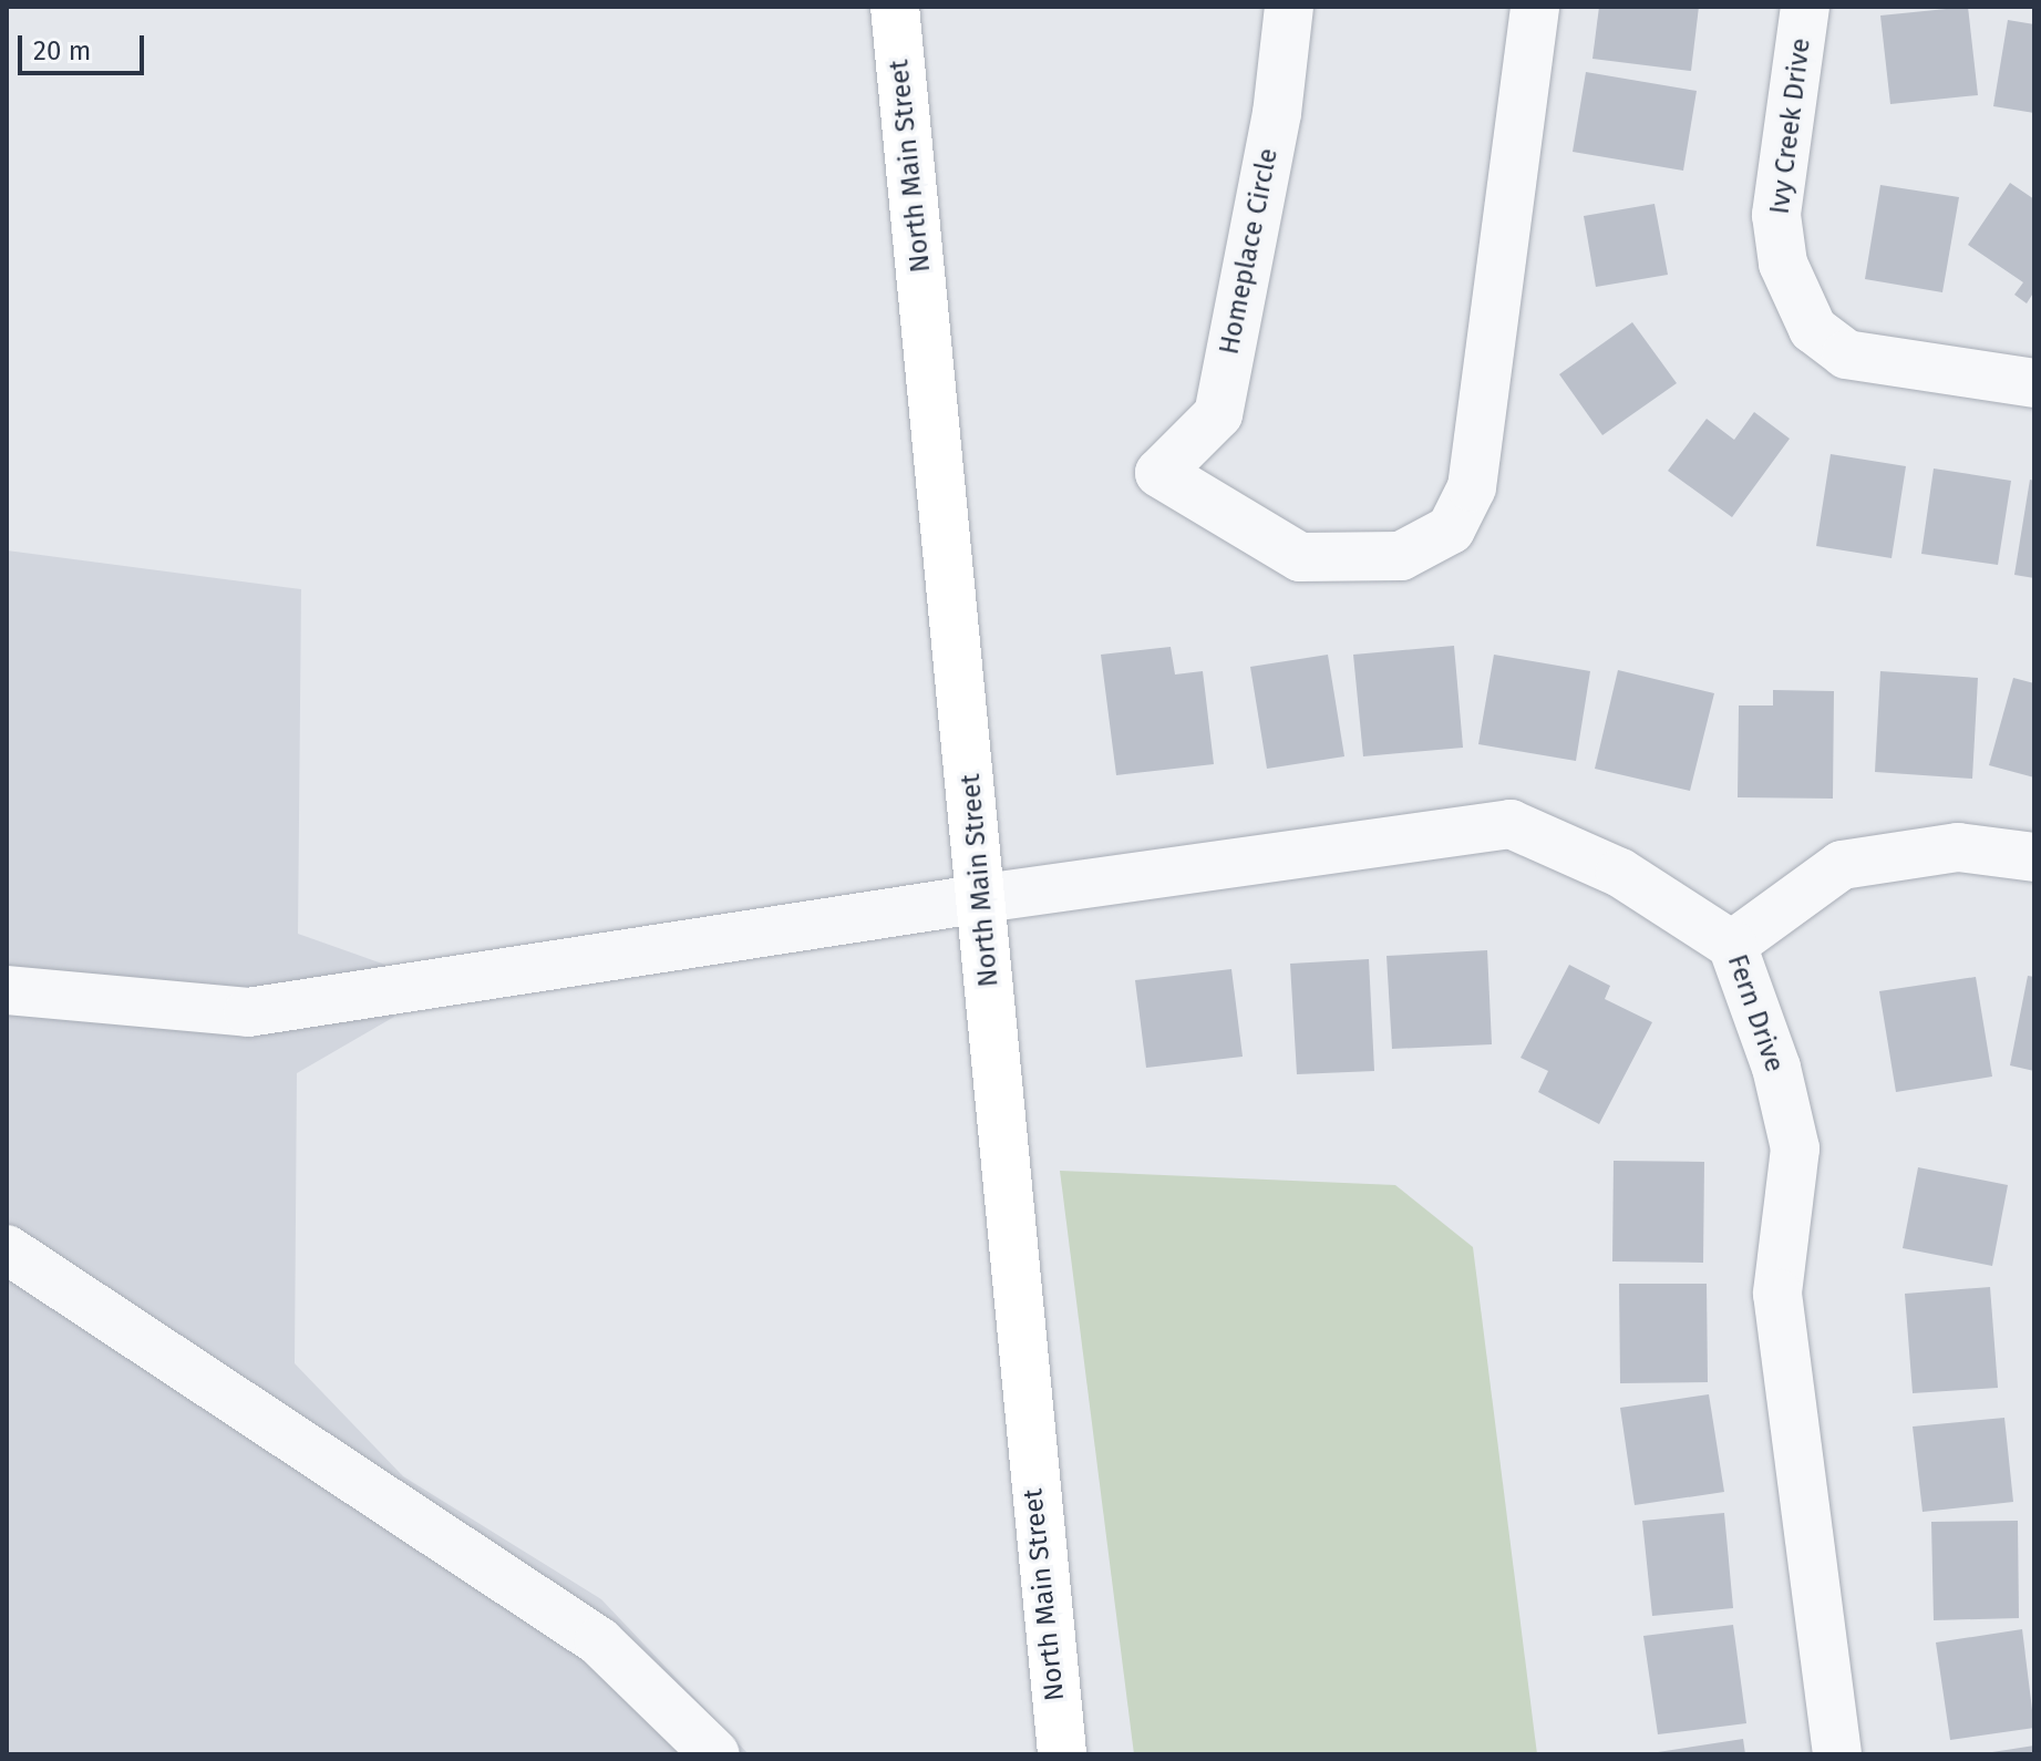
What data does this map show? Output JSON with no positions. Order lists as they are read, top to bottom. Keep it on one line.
{"streets":{"main road":["North Main Street"],"street":["Ivy Creek Drive","Homeplace Circle","Fern Drive"]},"crossings":[["North Main Street","Fern Drive"]],"scale_bar":"20 m"}
